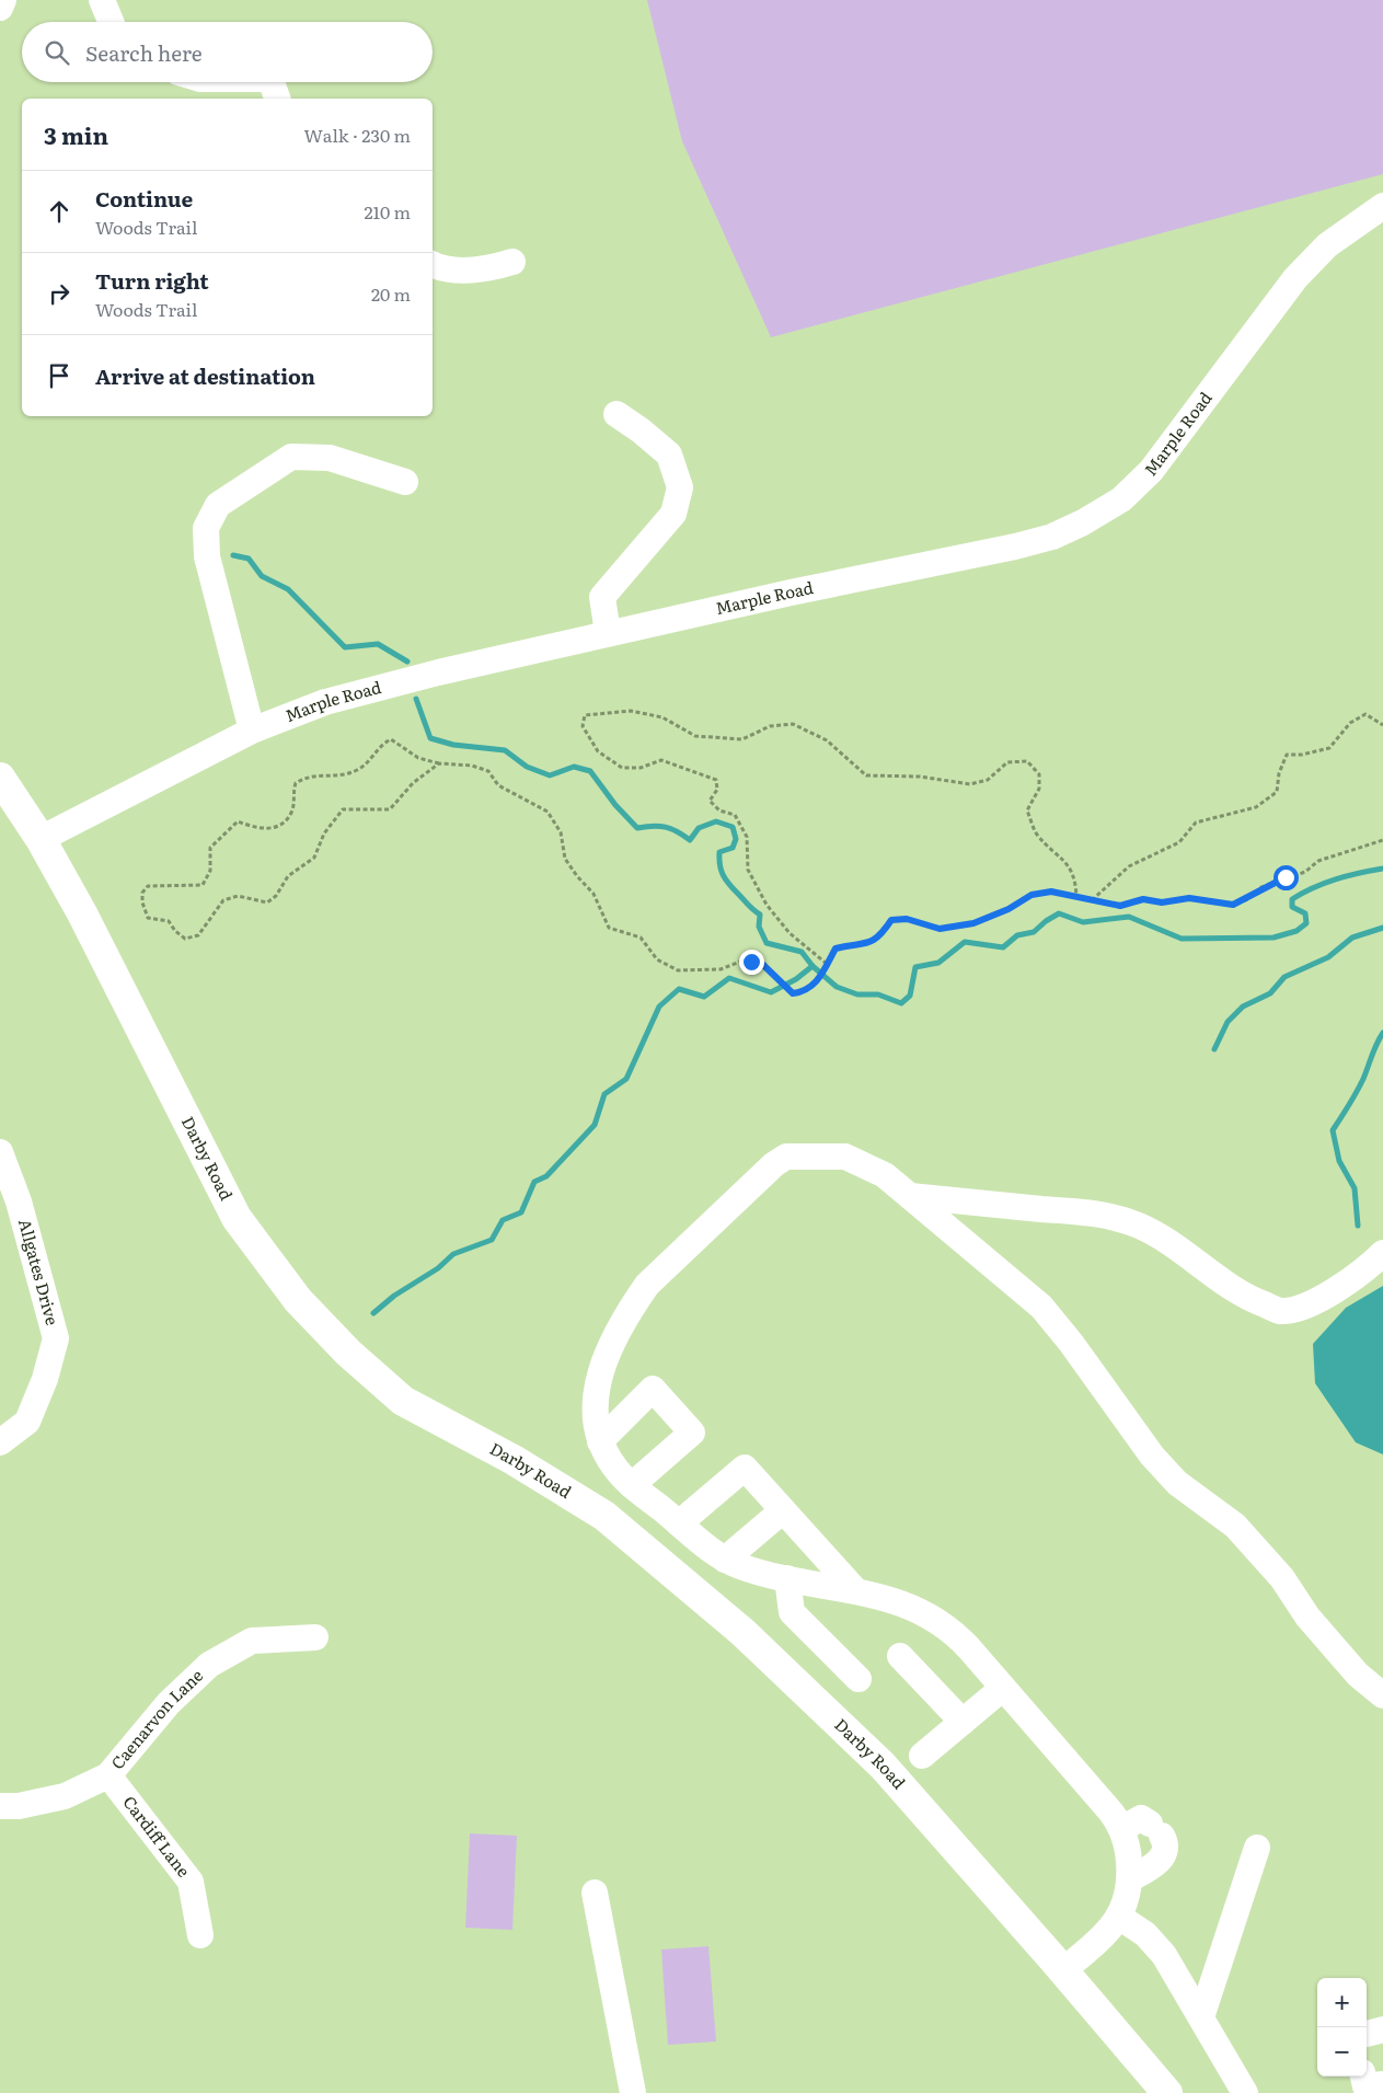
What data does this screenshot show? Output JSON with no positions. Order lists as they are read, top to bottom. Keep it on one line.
{"streets":{"main road":["Darby Road"],"street":["Marple Road","Allgates Drive","Caenarvon Lane","Cardiff Lane"]},"crossings":[["Marple Road","Darby Road"],["Caenarvon Lane","Cardiff Lane"]],"page":{"search":"Search here","heading":["3 min","Walk · 230 m"],"list":[["Continue","Woods Trail","210 m"],["Turn right","Woods Trail","20 m"],"Arrive at destination"],"map_buttons":["+","−"]}}
